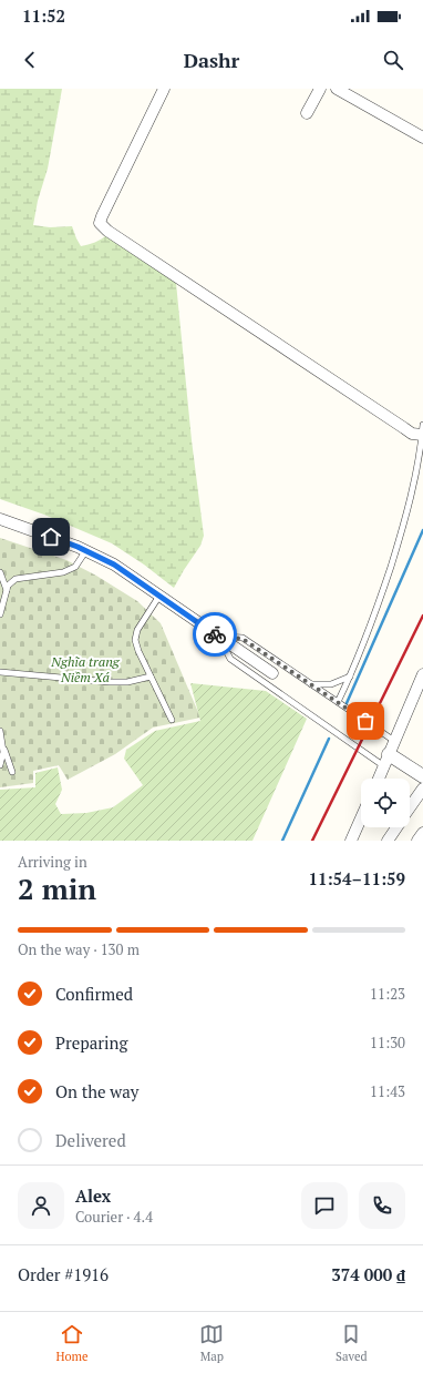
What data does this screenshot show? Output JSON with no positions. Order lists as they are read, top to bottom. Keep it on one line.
{"parks":["Nghĩa trang Niềm Xá"],"page":{"status":"11:52","header":"Dashr","heading":["2 min","Arriving in","11:54–11:59"],"panel":["Alex","Courier · 4.4","Order #1916","374 000 ₫"],"bar":"On the way · 130 m","list":[["Confirmed","11:23"],["Preparing","11:30"],["On the way","11:43"],"Delivered"],"tabs":["Home","Map","Saved"]}}
